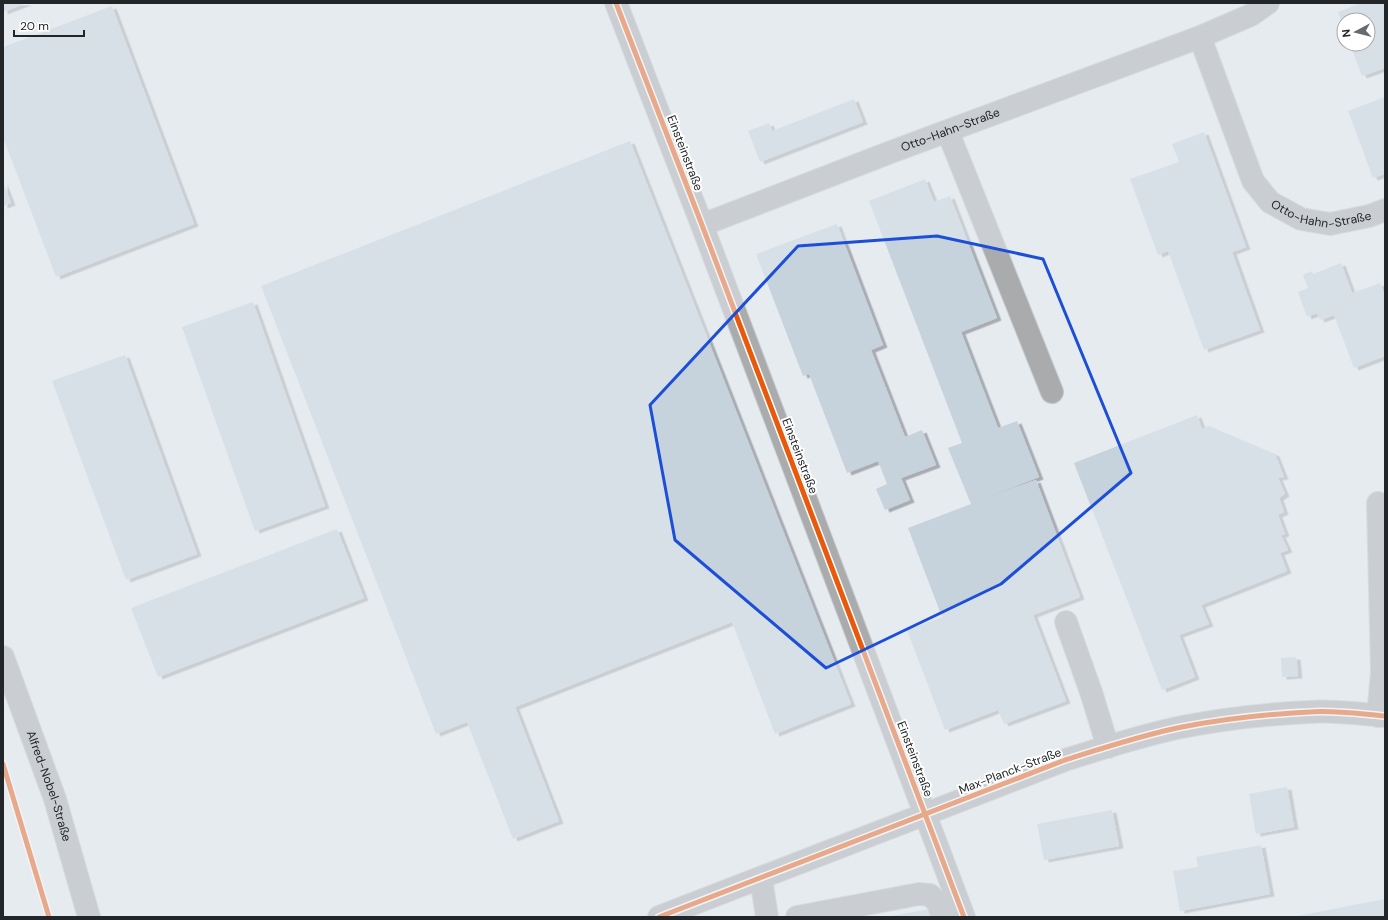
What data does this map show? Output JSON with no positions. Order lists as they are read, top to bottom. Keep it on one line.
{"streets":{"street":["Otto-Hahn-Straße","Einsteinstraße","Max-Planck-Straße","Alfred-Nobel-Straße"]},"crossings":[["Otto-Hahn-Straße","Einsteinstraße"],["Einsteinstraße","Max-Planck-Straße"]],"scale_bar":"20 m","north":"left"}
